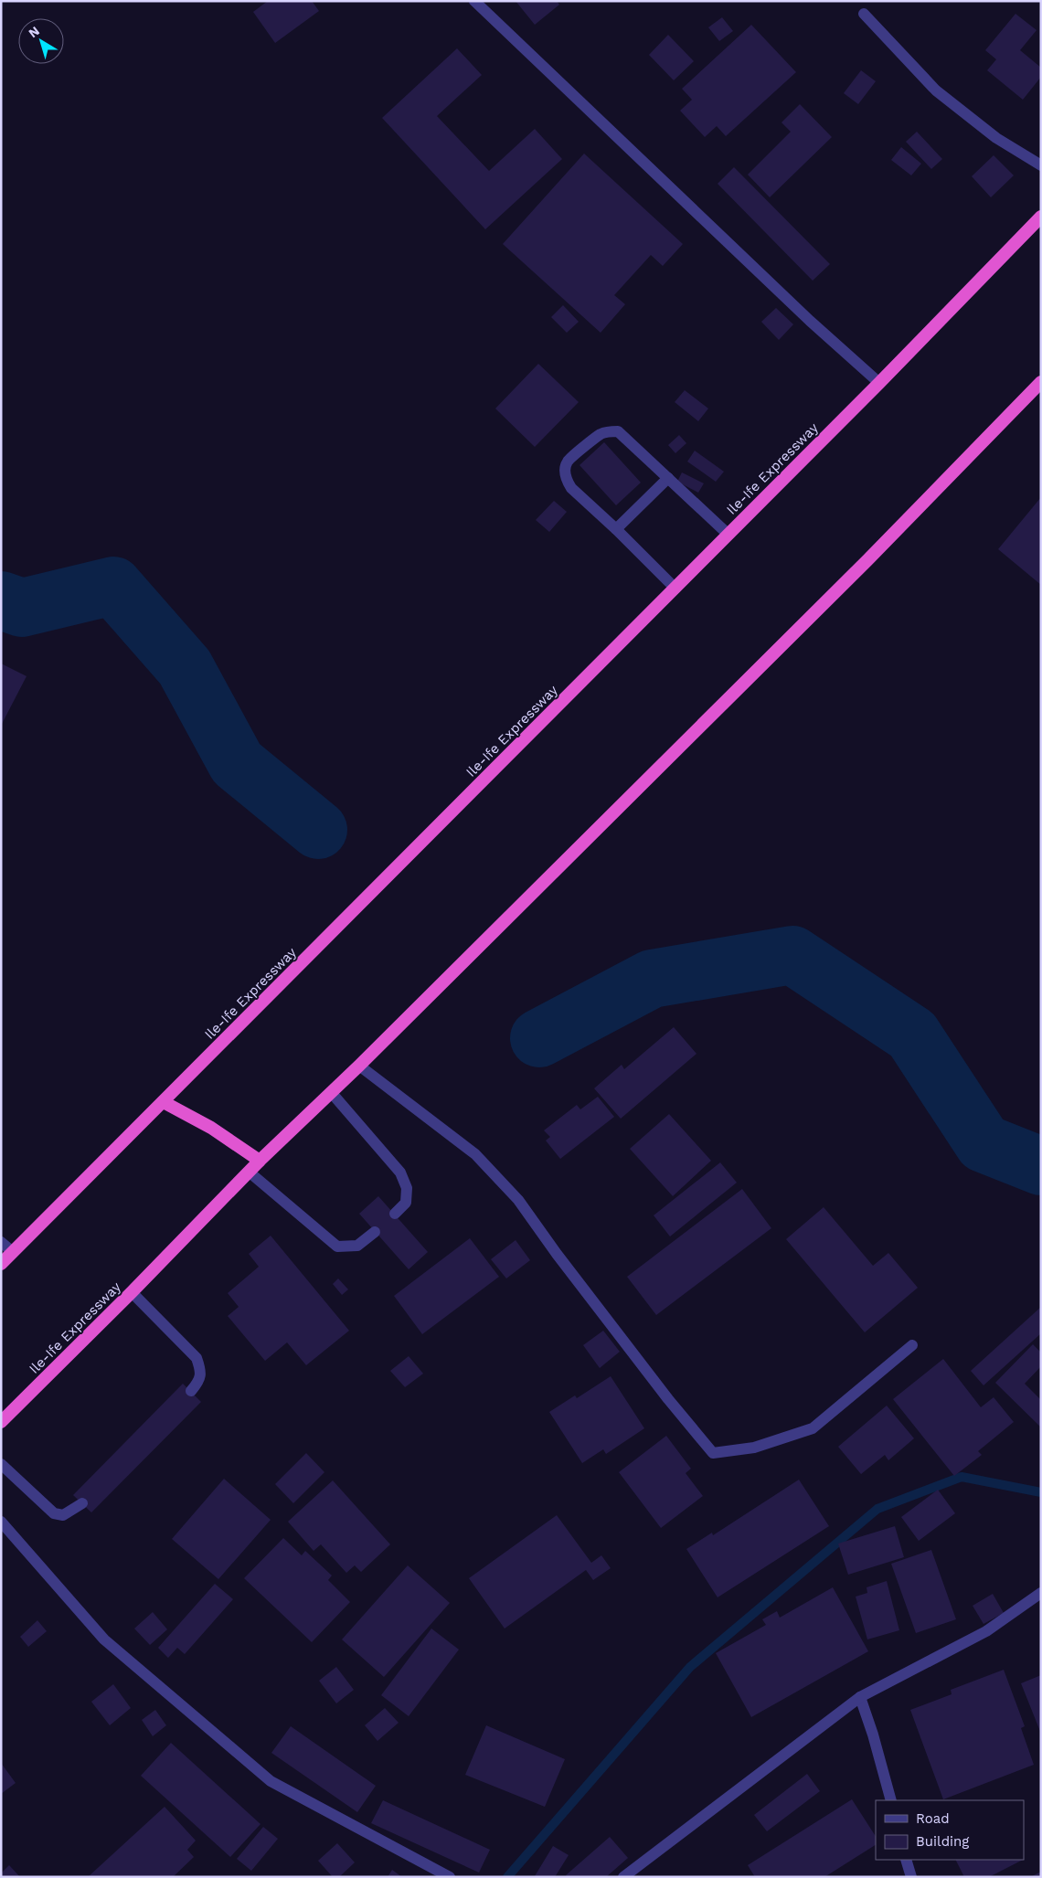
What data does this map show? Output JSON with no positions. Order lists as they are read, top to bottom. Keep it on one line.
{"streets":{"highway":["Ile-Ife Expressway"]},"legend":["Road","Building"],"north":"top left"}
